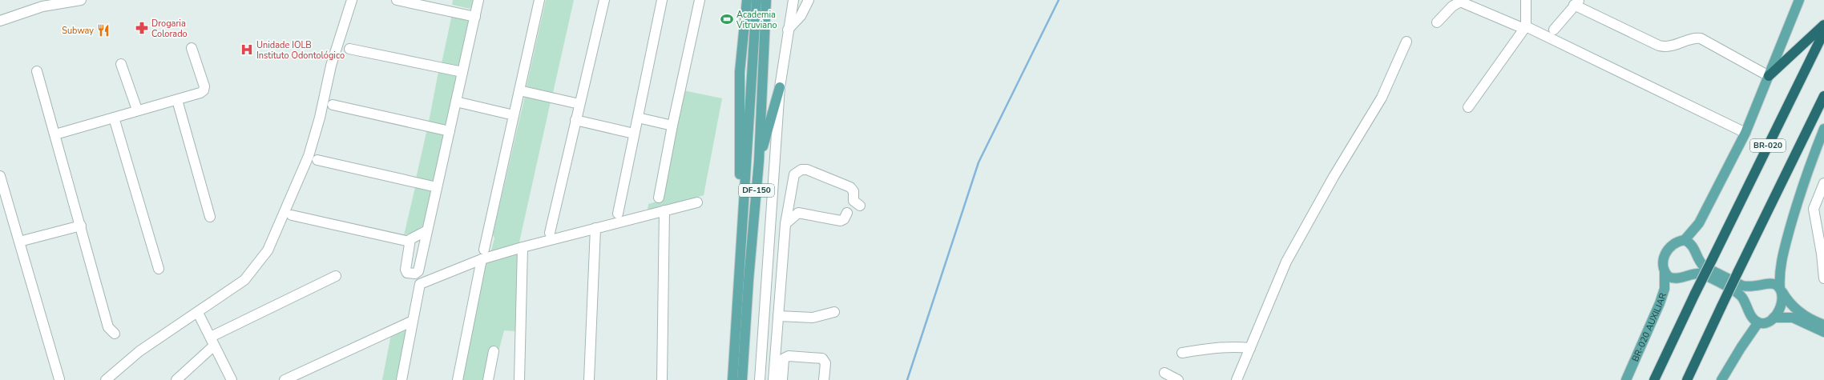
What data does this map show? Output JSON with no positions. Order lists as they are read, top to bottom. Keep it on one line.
{"streets":{"highway":["BR-020"],"main road":["DF-150","BR-020 AUXILIAR"]},"places":{"sports":["Academia Vitruviano"],"pharmacy":["Drogaria Colorado"],"restaurant":["Subway"],"hospital":["Unidade IOLB Instituto Odontológico"]}}
